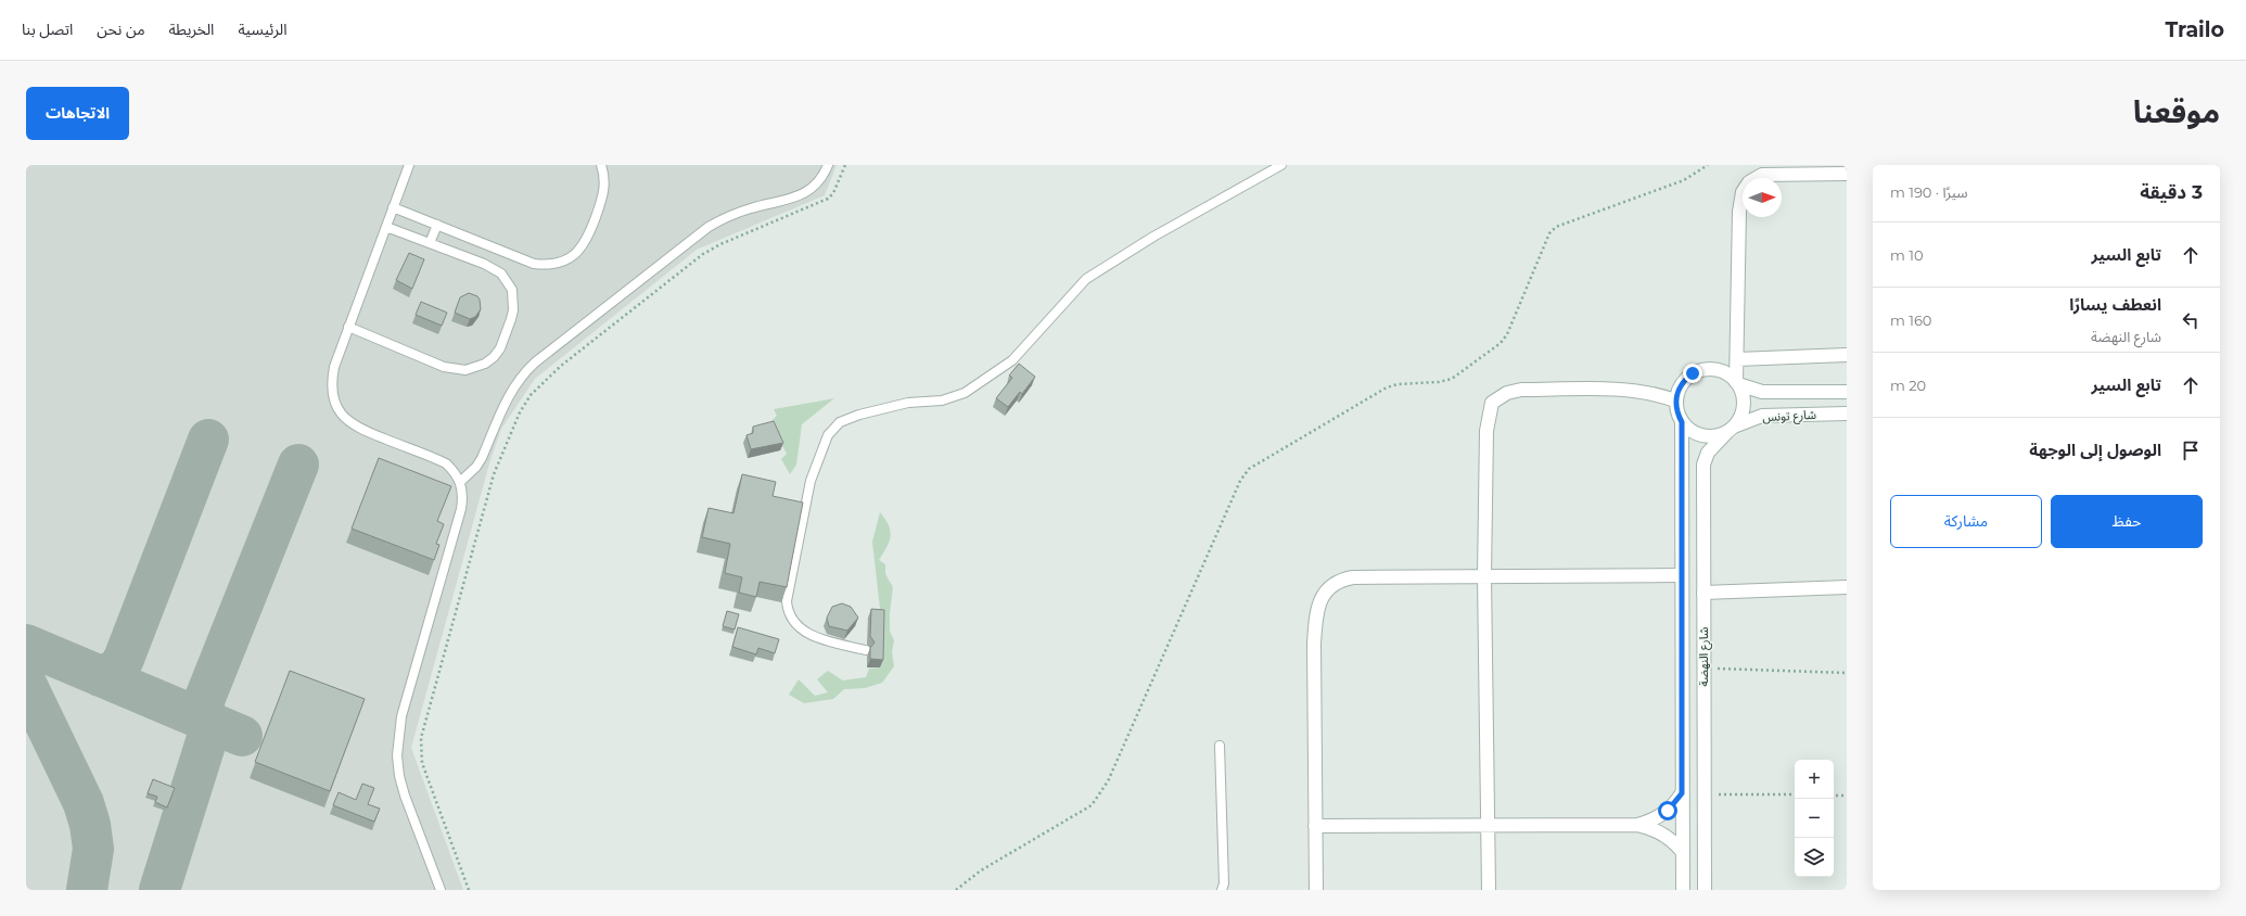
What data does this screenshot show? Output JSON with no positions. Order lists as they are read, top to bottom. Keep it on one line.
{"streets":{"street":["شارع تونس","شارع النهضة"]},"crossings":[["شارع تونس","شارع النهضة"]],"north":"right","page":{"header":"Trailo","nav":["الرئيسية","الخريطة","من نحن","اتصل بنا"],"title":"موقعنا","buttons":["الاتجاهات",["حفظ","مشاركة"]],"heading":["3 دقيقة","سيرًا · 190 m"],"list":[["تابع السير","10 m"],["انعطف يسارًا","شارع النهضة","160 m"],["تابع السير","20 m"],"الوصول إلى الوجهة"],"map_buttons":["+","−"]}}
